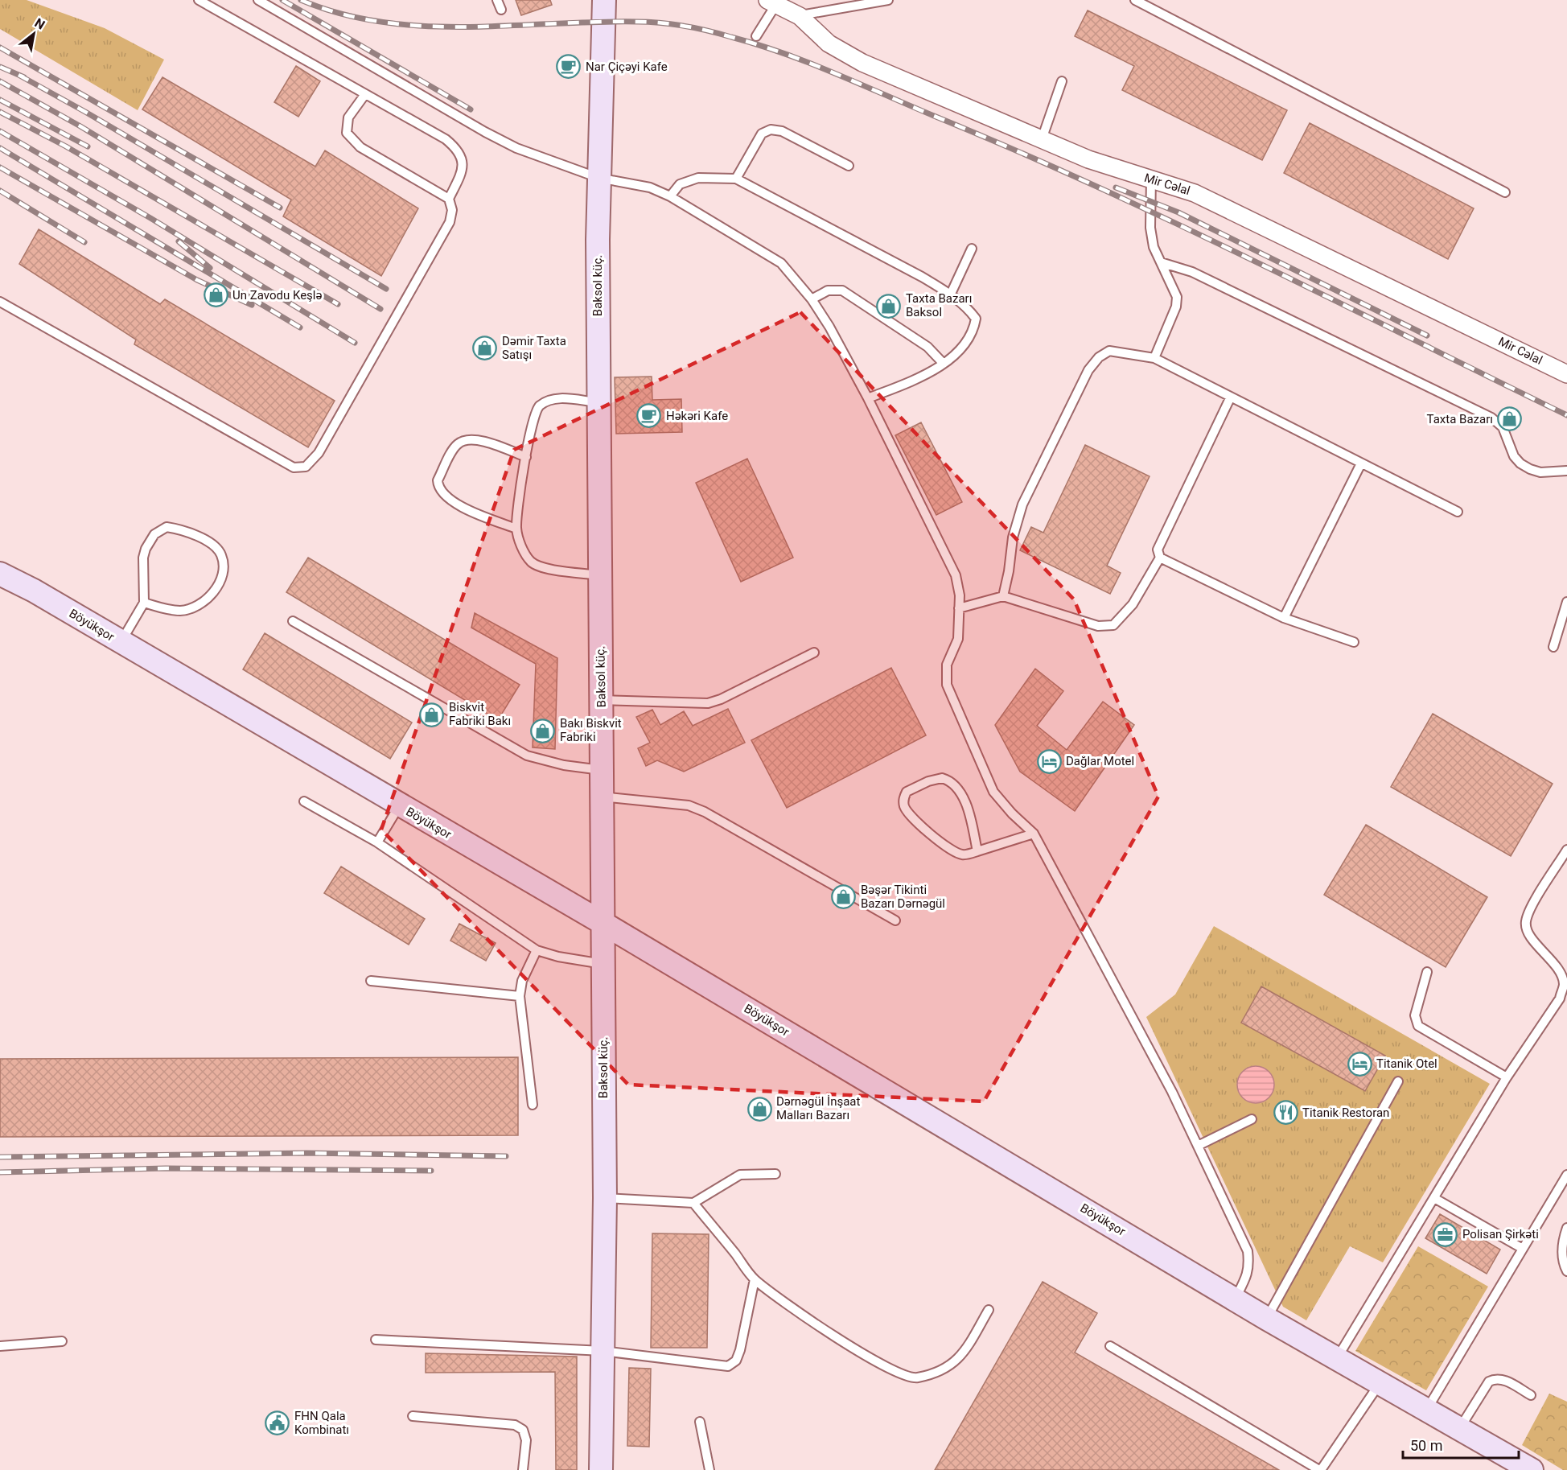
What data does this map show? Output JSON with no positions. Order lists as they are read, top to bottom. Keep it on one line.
{"streets":{"street":["Mir Cəlal","Baksol küç.","Böyükşor"]},"crossings":[["Baksol küç.","Böyükşor"]],"places":{"cafe":["Nar Çiçəyi Kafe","Həkəri Kafe"],"shop":["Un Zavodu Keşlə","Taxta Bazarı Baksol","Dəmir Taxta Satışı","Taxta Bazarı","Biskvit Fabriki Bakı","Bakı Biskvit Fabriki","Bəşər Tikinti Bazarı Dərnəgül","Dərnəgül İnşaat Malları Bazarı"],"hotel":["Dağlar Motel","Titanik Otel"],"restaurant":["Titanik Restoran"],"office":["Polisan Şirkəti"],"public building":["FHN Qala Kombinatı"]},"scale_bar":"50 m","north":"top right"}
